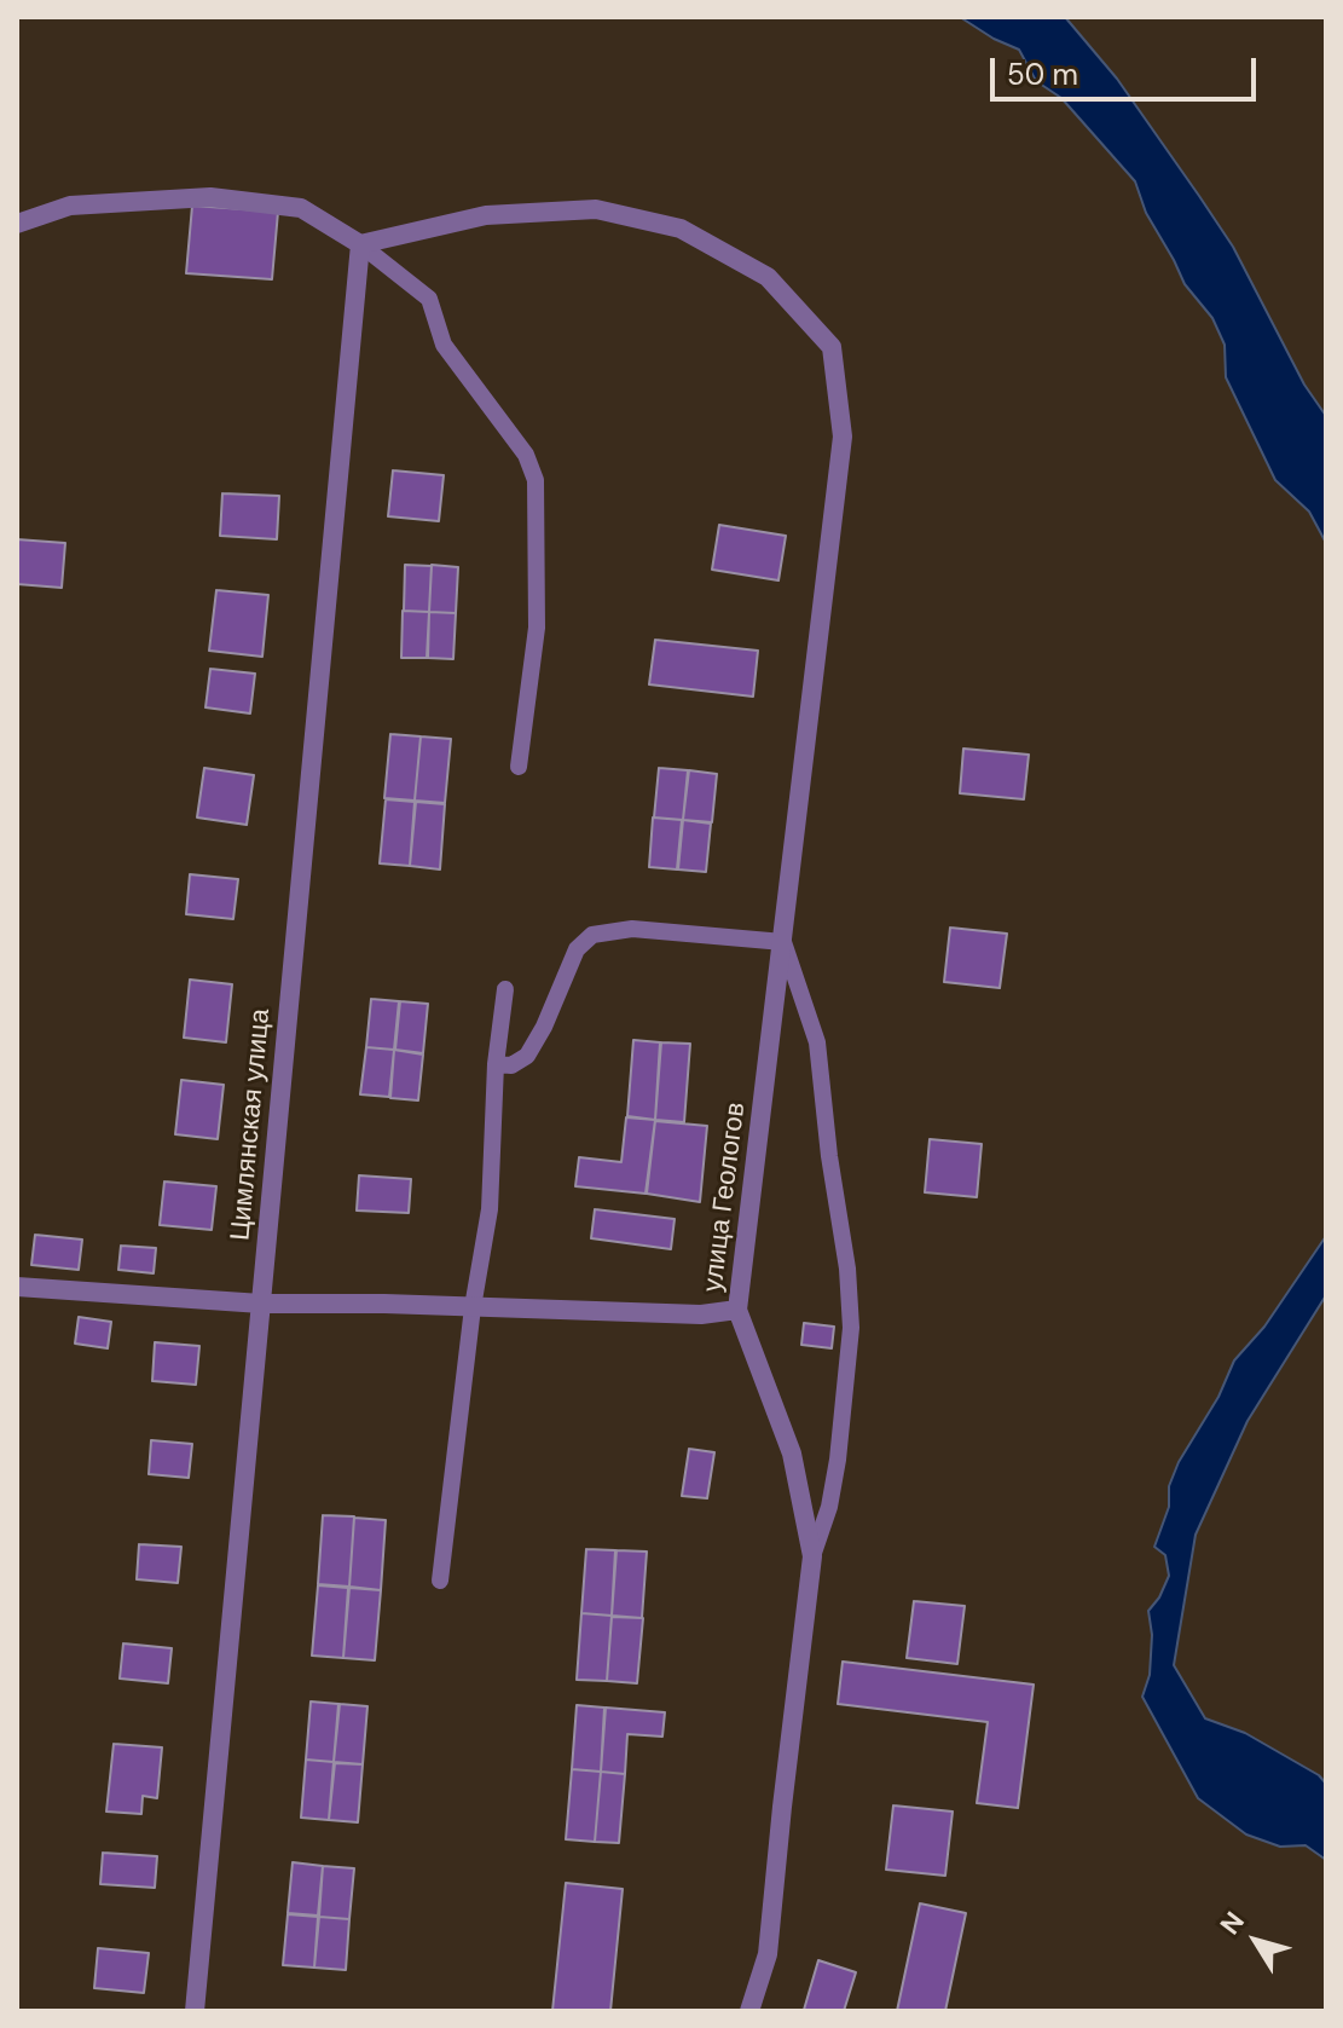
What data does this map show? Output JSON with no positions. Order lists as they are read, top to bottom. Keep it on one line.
{"streets":{"street":["Цимлянская улица","улица Геологов"]},"crossings":[["Цимлянская улица","улица Геологов"]],"scale_bar":"50 m","north":"top left"}
